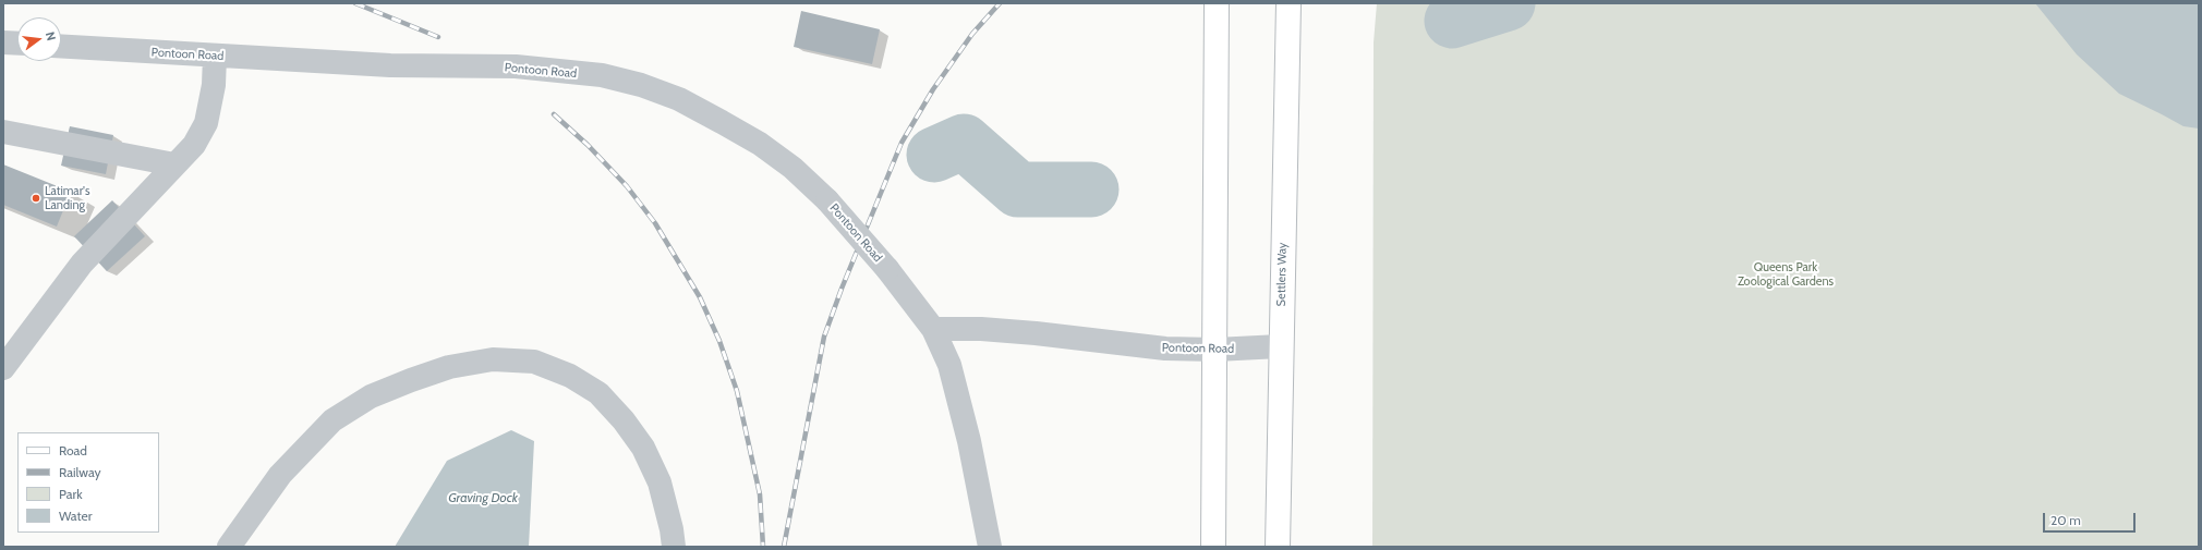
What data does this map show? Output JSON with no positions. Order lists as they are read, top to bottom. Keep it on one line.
{"streets":{"main road":["Settlers Way"],"street":["Pontoon Road"]},"crossings":[["Pontoon Road","Settlers Way"]],"water":["Graving Dock"],"parks":["Queens Park Zoological Gardens"],"places":["Latimar's Landing"],"legend":["Road","Railway","Park","Water"],"scale_bar":"20 m","north":"right"}
